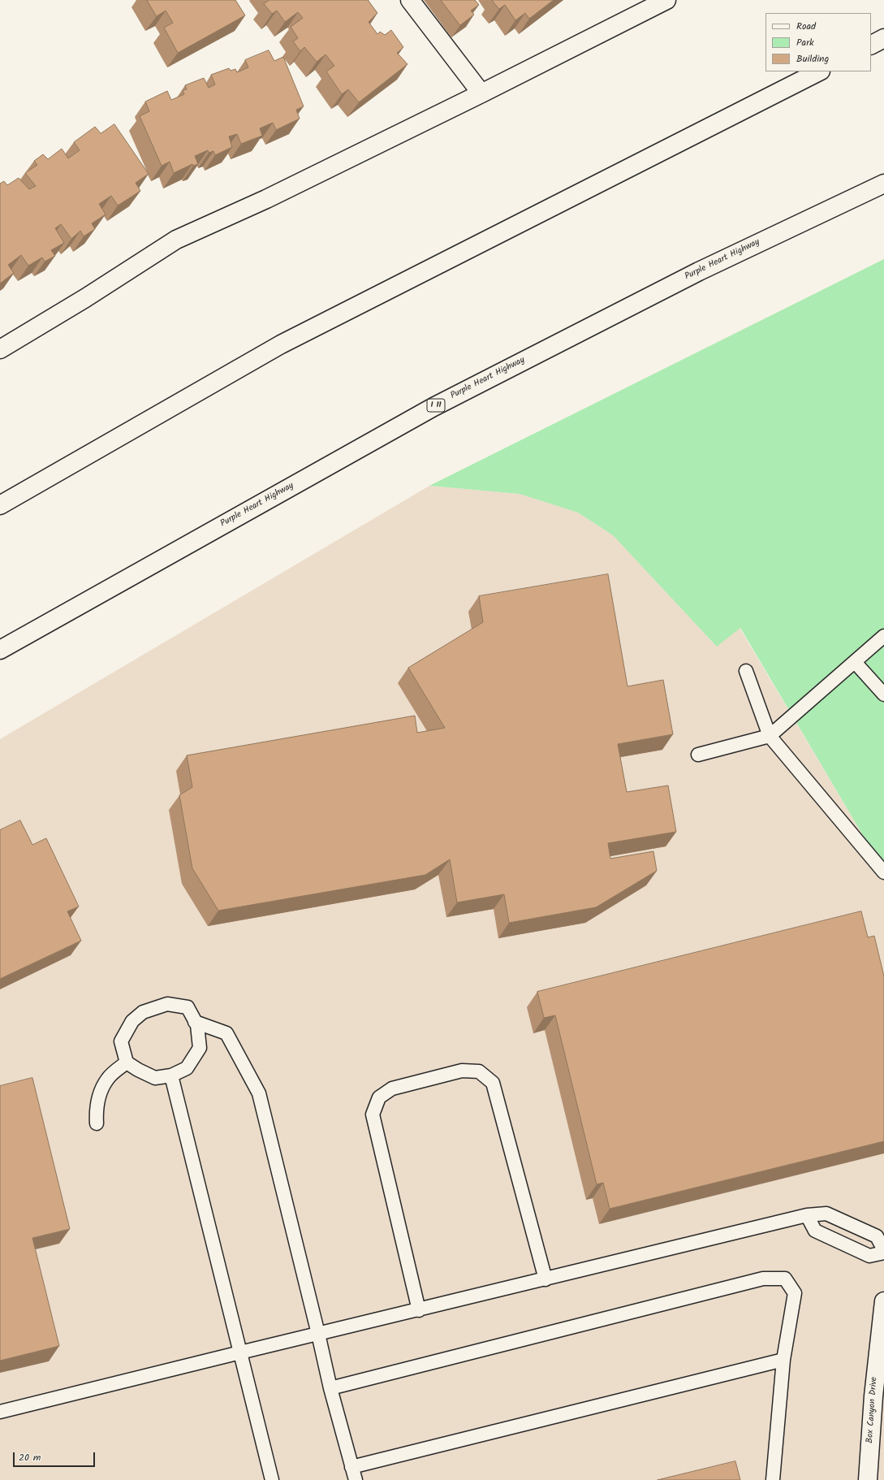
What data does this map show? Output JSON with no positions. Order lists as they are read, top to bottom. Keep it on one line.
{"streets":{"main road":["Purple Heart Highway","I 11","Box Canyon Drive"]},"legend":["Road","Park","Building"],"scale_bar":"20 m"}
